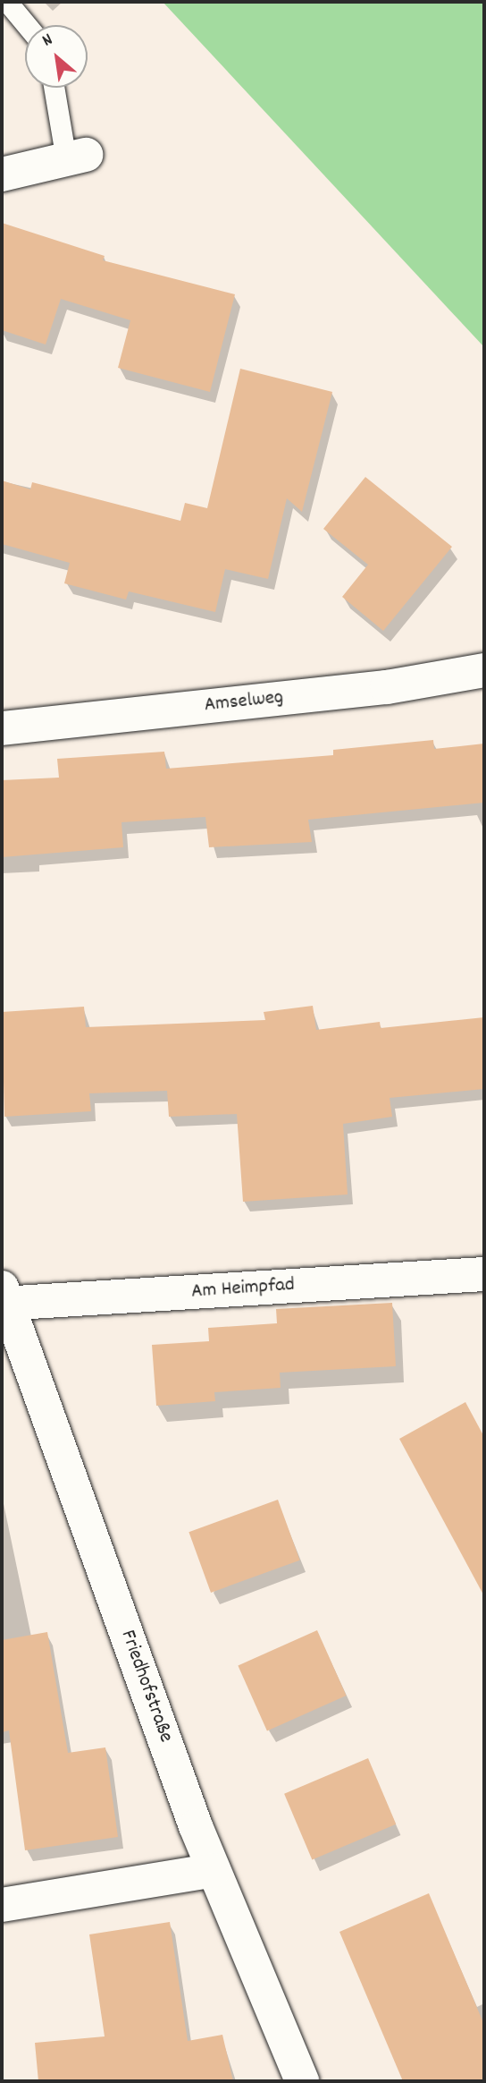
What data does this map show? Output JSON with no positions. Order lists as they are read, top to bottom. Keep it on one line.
{"streets":{"street":["Amselweg","Am Heimpfad","Friedhofstraße"]},"crossings":[["Am Heimpfad","Friedhofstraße"]],"north":"top left"}
